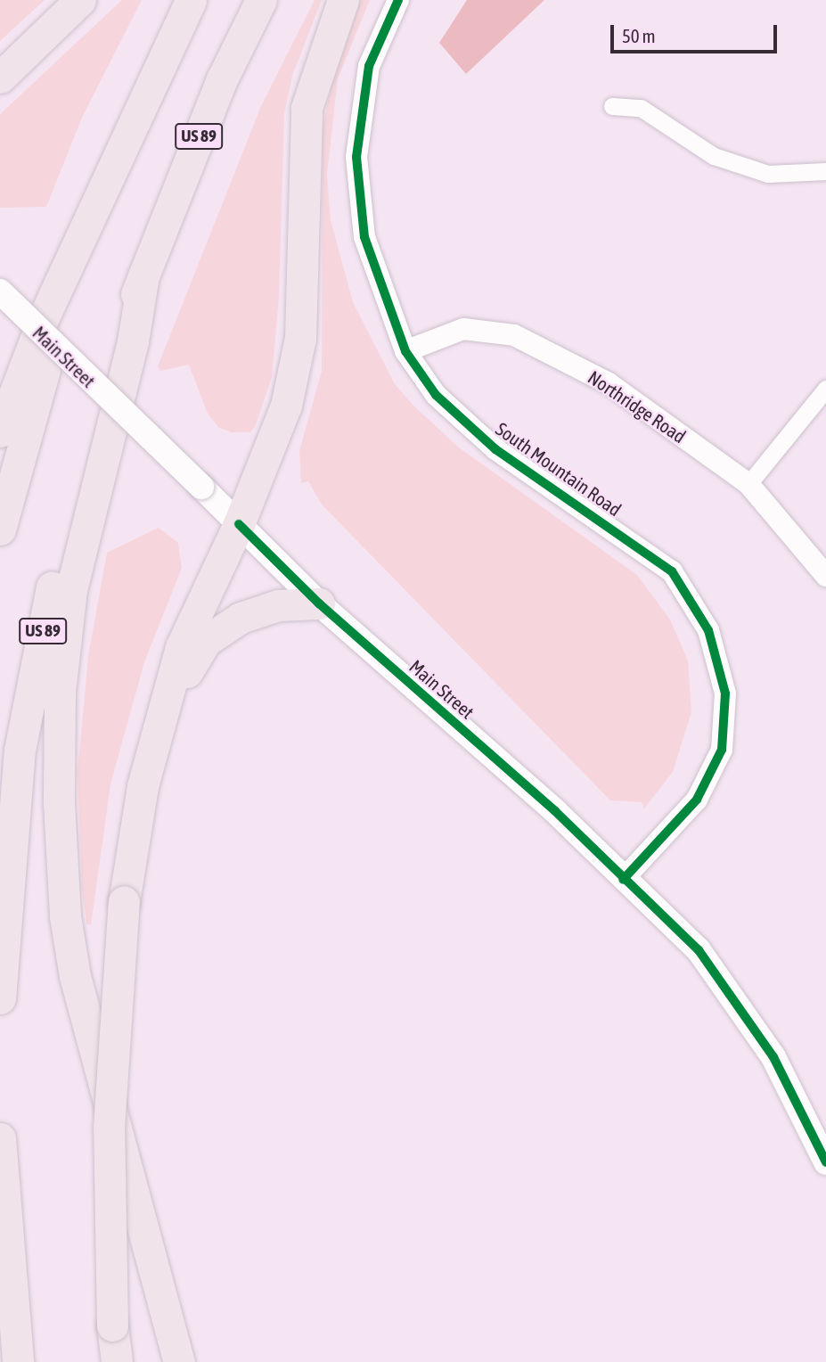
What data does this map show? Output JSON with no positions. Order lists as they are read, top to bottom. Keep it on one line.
{"streets":{"highway":["US 89"],"main road":["Main Street"],"street":["Northridge Road","South Mountain Road"]},"crossings":[["Main Street","South Mountain Road"],["Northridge Road","South Mountain Road"]],"scale_bar":"50 m"}
